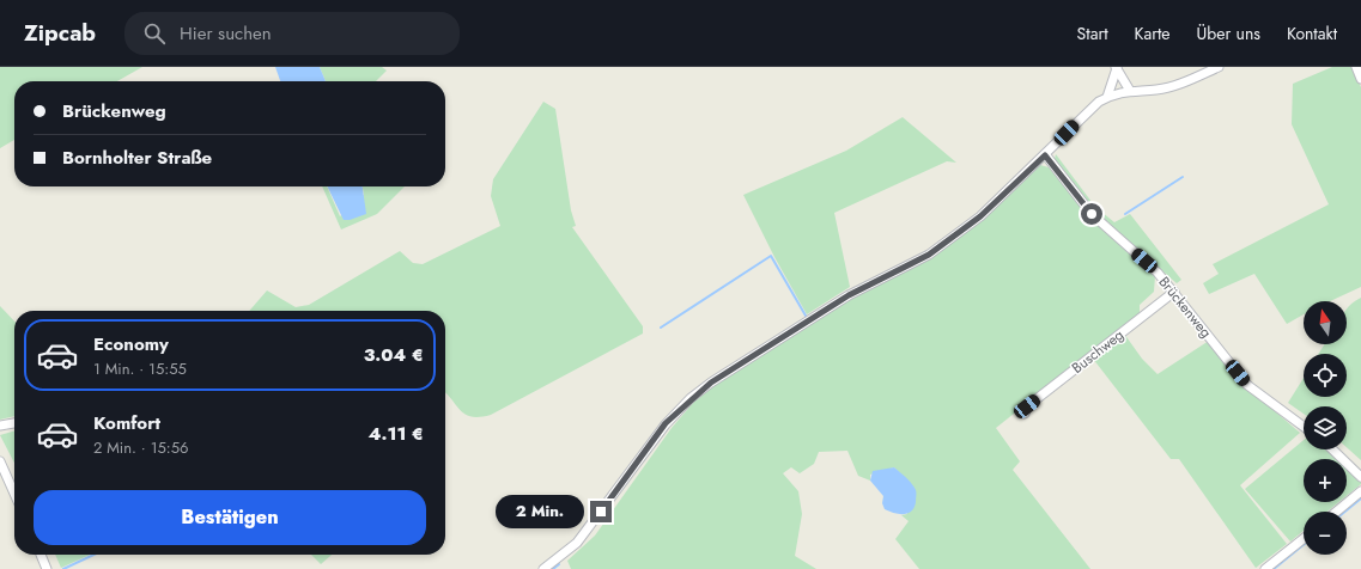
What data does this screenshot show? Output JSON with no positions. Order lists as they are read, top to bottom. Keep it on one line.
{"streets":{"street":["Brückenweg","Buschweg"]},"crossings":[["Brückenweg","Buschweg"]],"north":"top","page":{"header":"Zipcab","search":"Hier suchen","nav":["Start","Karte","Über uns","Kontakt"],"banner":["Brückenweg","Bornholter Straße"],"map_buttons":["+","−"],"list":[{"name":"Economy","note":"1 Min. · 15:55","value":"3.04 €"},{"name":"Komfort","note":"2 Min. · 15:56","value":"4.11 €"}],"buttons":"Bestätigen","bubble":"2 Min."}}
